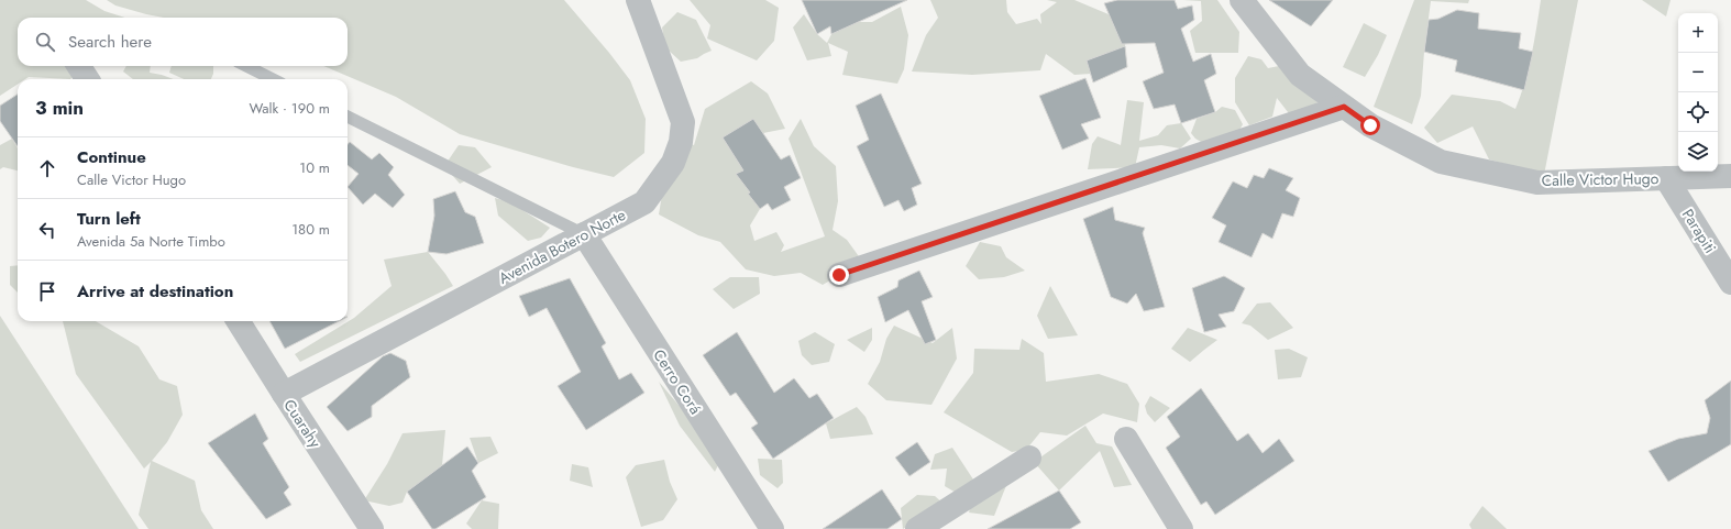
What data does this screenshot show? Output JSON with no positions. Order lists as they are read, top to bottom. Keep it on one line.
{"streets":{"street":["Calle Victor Hugo","Parapiti","Avenida Botero Norte","Cerro Corá","Cuarahy"]},"crossings":[["Calle Victor Hugo","Parapiti"],["Avenida Botero Norte","Cerro Corá"],["Avenida Botero Norte","Cuarahy"]],"page":{"map_buttons":["+","−"],"search":"Search here","heading":["3 min","Walk · 190 m"],"list":[["Continue","Calle Victor Hugo","10 m"],["Turn left","Avenida 5a Norte Timbo","180 m"],"Arrive at destination"]}}
